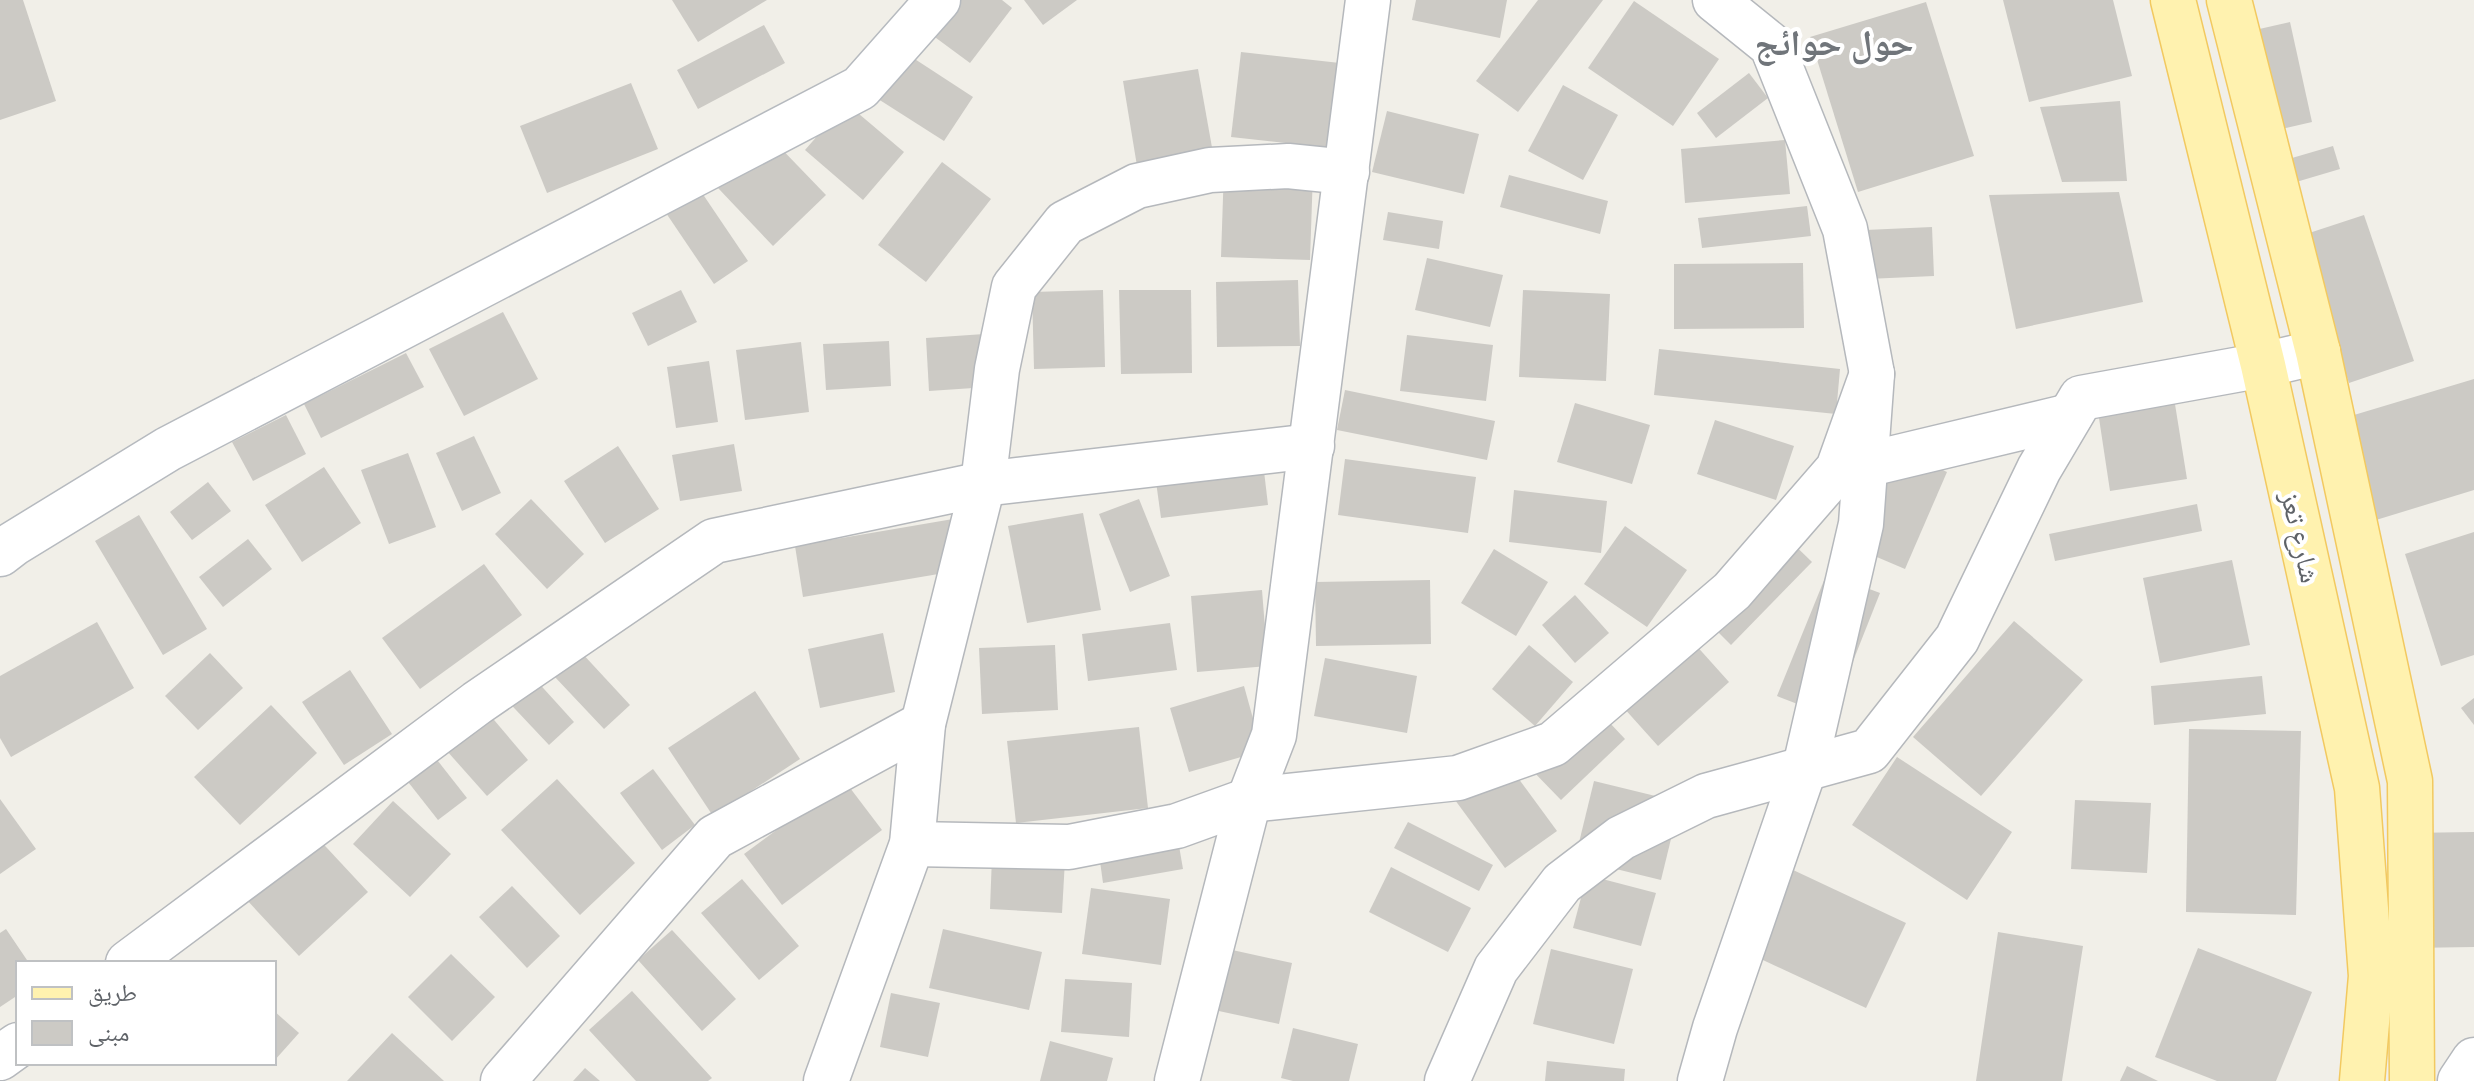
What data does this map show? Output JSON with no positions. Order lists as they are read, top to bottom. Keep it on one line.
{"streets":{"main road":["شارع تعز"]},"districts":["حول حوائج"],"legend":["طريق","مبنى"]}
